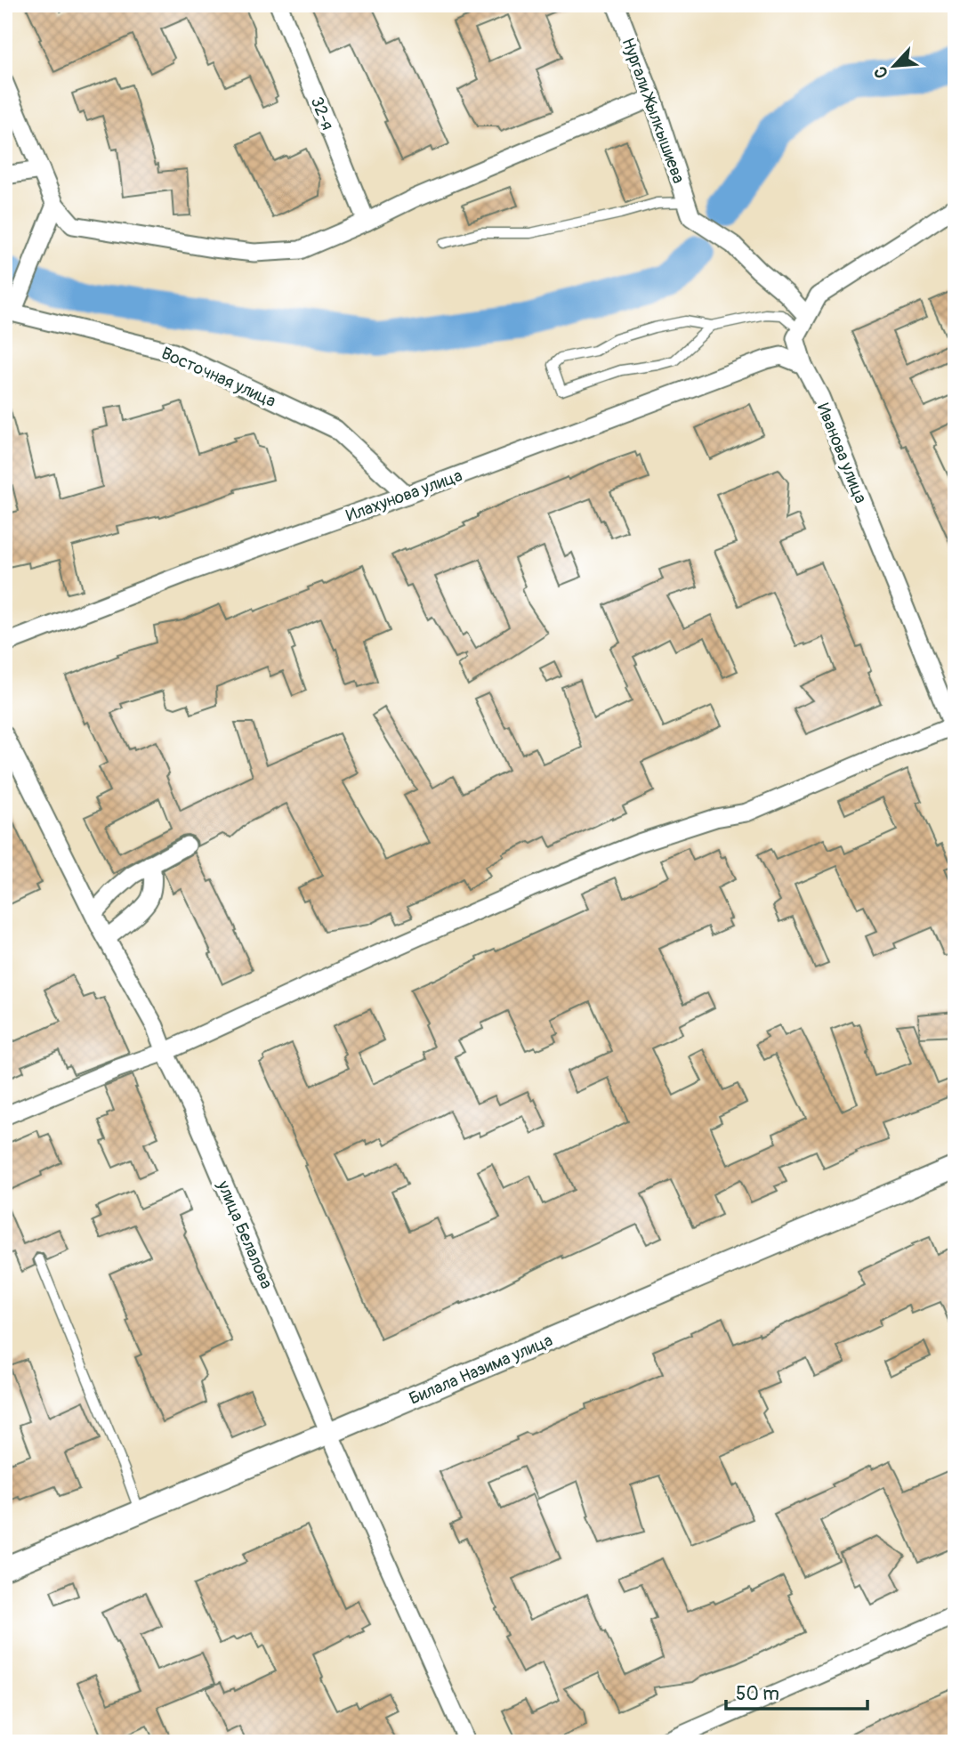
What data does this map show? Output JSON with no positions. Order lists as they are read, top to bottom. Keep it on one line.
{"streets":{"street":["Нургали Жылкышиева","32-я","Восточная улица","Иванова улица","Илахунова улица","улица Белалова","Билала Назима улица"]},"crossings":[["Восточная улица","Илахунова улица"],["Иванова улица","Илахунова улица"],["улица Белалова","Билала Назима улица"]],"scale_bar":"50 m","north":"bottom left"}
